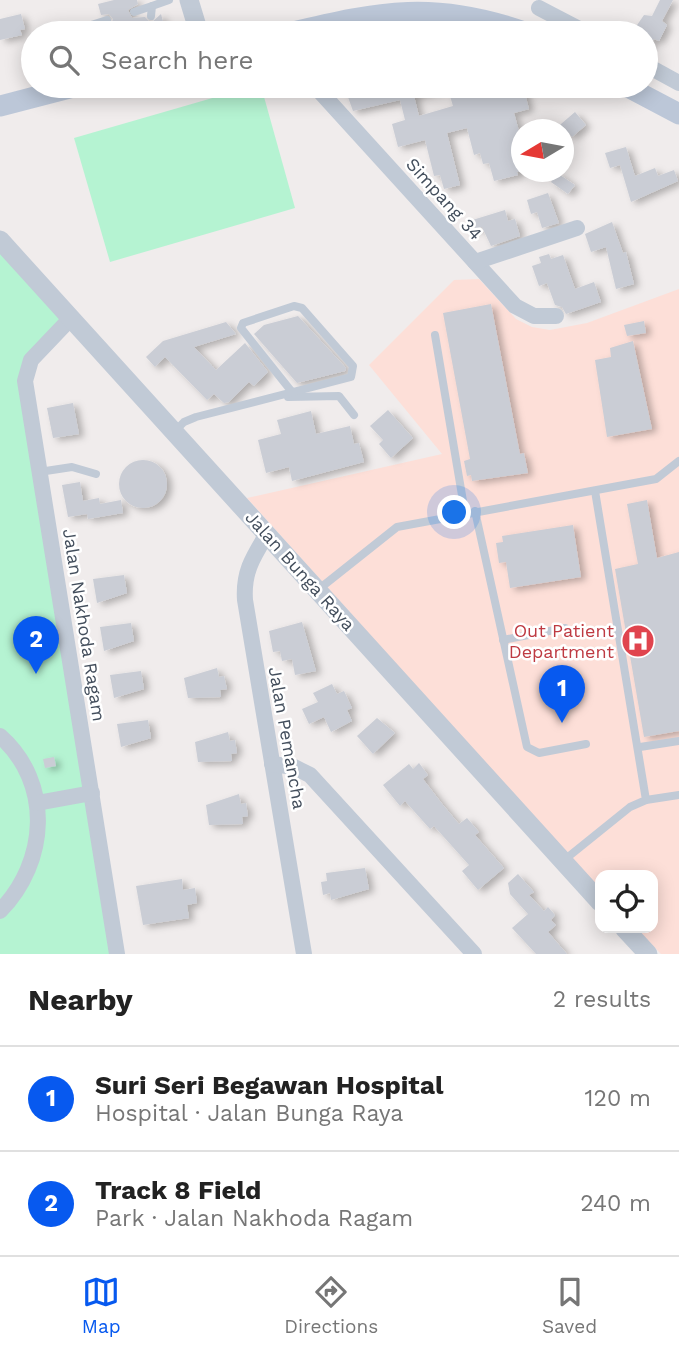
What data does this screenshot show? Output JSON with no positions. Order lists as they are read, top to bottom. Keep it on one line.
{"streets":{"street":["Simpang 34","Jalan Bunga Raya","Jalan Nakhoda Ragam","Jalan Pemancha"]},"crossings":[["Jalan Bunga Raya","Jalan Nakhoda Ragam"],["Jalan Bunga Raya","Jalan Pemancha"]],"places":{"hospital":["Out Patient Department"]},"north":"left","page":{"search":"Search here","pins":["2","1"],"heading":["Nearby","2 results"],"list":[{"mark":"1","name":"Suri Seri Begawan Hospital","note":"Hospital · Jalan Bunga Raya","value":"120 m"},{"mark":"2","name":"Track 8 Field","note":"Park · Jalan Nakhoda Ragam","value":"240 m"}],"nav":["Map","Directions","Saved"]}}
